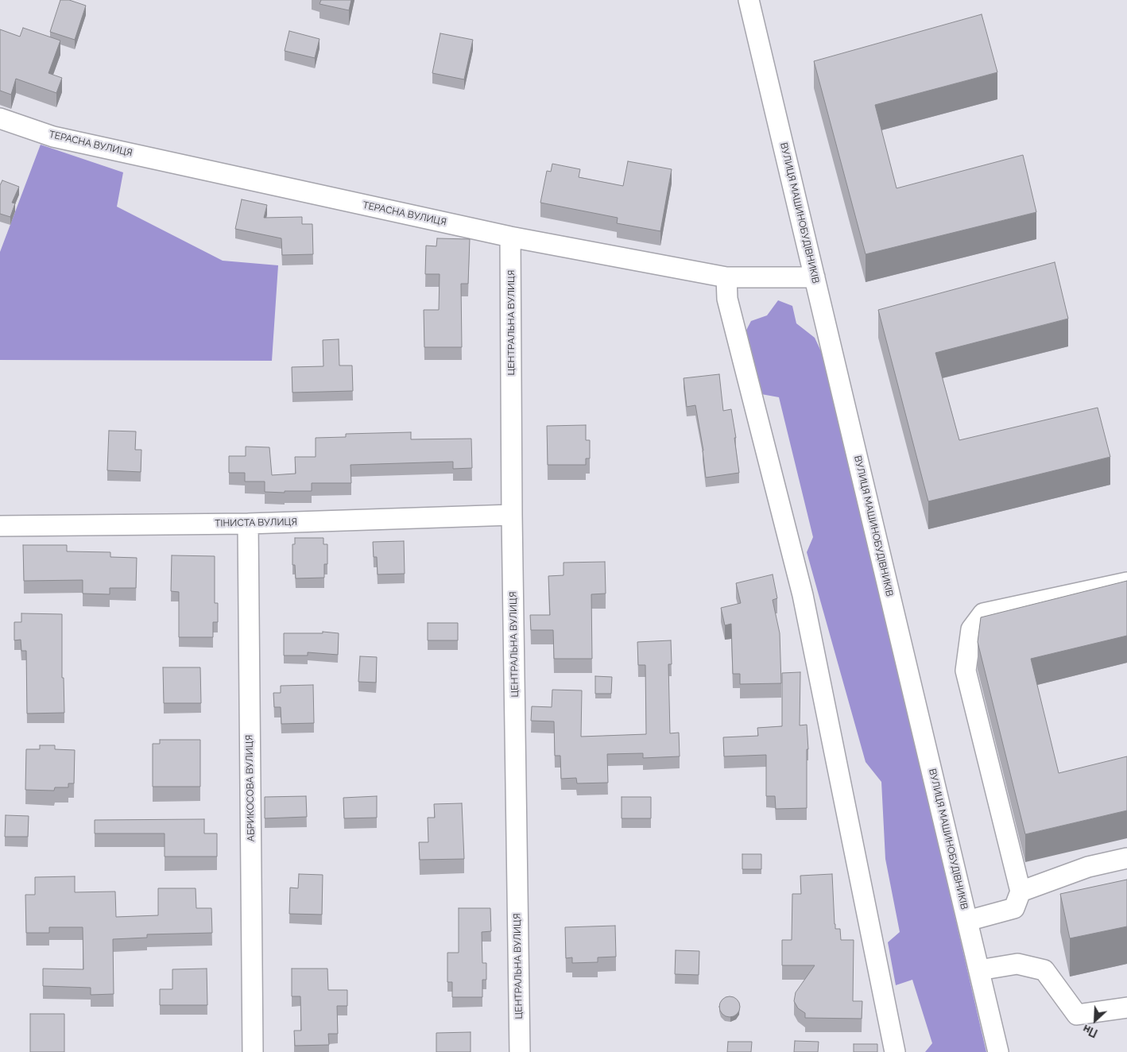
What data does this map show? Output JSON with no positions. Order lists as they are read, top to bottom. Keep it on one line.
{"streets":{"street":["ТЕРАСНА ВУЛИЦЯ","ВУЛИЦЯ МАШИНОБУДІВНИКІВ","ЦЕНТРАЛЬНА ВУЛИЦЯ","ТІНИСТА ВУЛИЦЯ","АБРИКОСОВА ВУЛИЦЯ"]},"crossings":[["ТЕРАСНА ВУЛИЦЯ","ВУЛИЦЯ МАШИНОБУДІВНИКІВ"],["ТЕРАСНА ВУЛИЦЯ","ЦЕНТРАЛЬНА ВУЛИЦЯ"],["ЦЕНТРАЛЬНА ВУЛИЦЯ","ТІНИСТА ВУЛИЦЯ"],["ТІНИСТА ВУЛИЦЯ","АБРИКОСОВА ВУЛИЦЯ"]],"north":"bottom left"}
